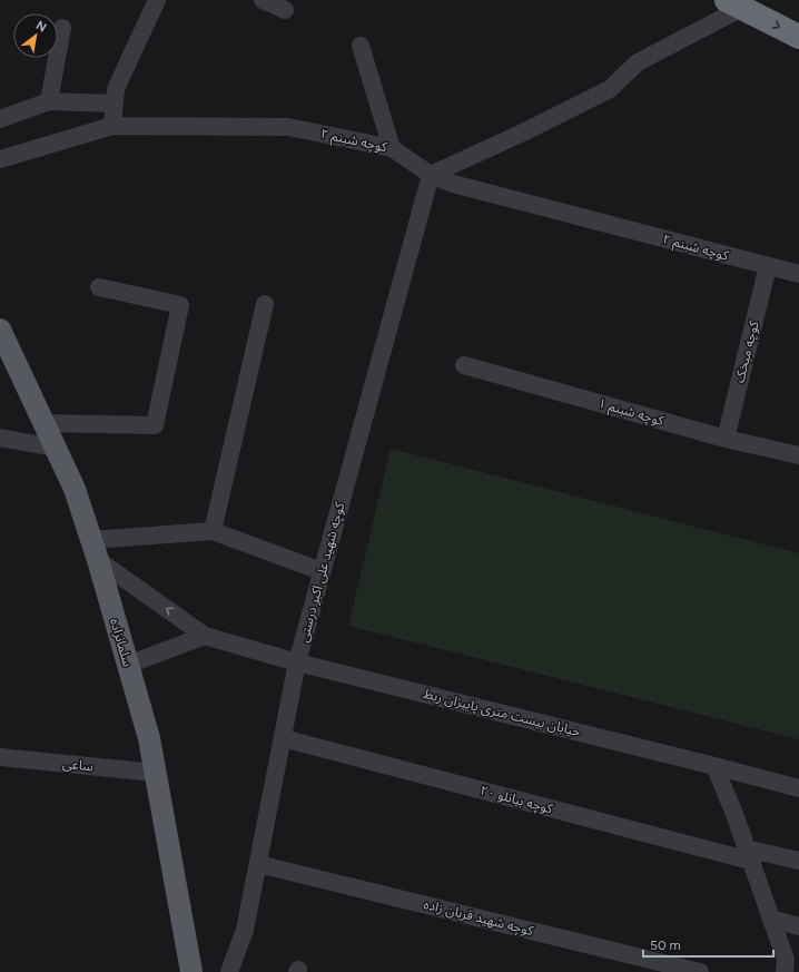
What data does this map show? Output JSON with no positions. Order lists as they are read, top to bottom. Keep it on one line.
{"streets":{"main road":["سلمانزاده"],"street":["کوچه شبنم ۲","کوچه میخک","کوچه شبنم ۱","کوچه شهید علی اکبر درستی","خیابان بیست متری پاییزان ربط","ساعی","کوچه بیانلو ۲۰","کوچه شهید قربان زاده"]},"crossings":[["کوچه شبنم ۲","کوچه میخک"],["کوچه شبنم ۲","کوچه شهید علی اکبر درستی"],["کوچه میخک","کوچه شبنم ۱"],["کوچه شهید علی اکبر درستی","خیابان بیست متری پاییزان ربط"],["کوچه شهید علی اکبر درستی","کوچه بیانلو ۲۰"],["کوچه شهید علی اکبر درستی","کوچه شهید قربان زاده"],["سلمانزاده","خیابان بیست متری پاییزان ربط"],["سلمانزاده","ساعی"]],"scale_bar":"50 m","north":"top right"}
